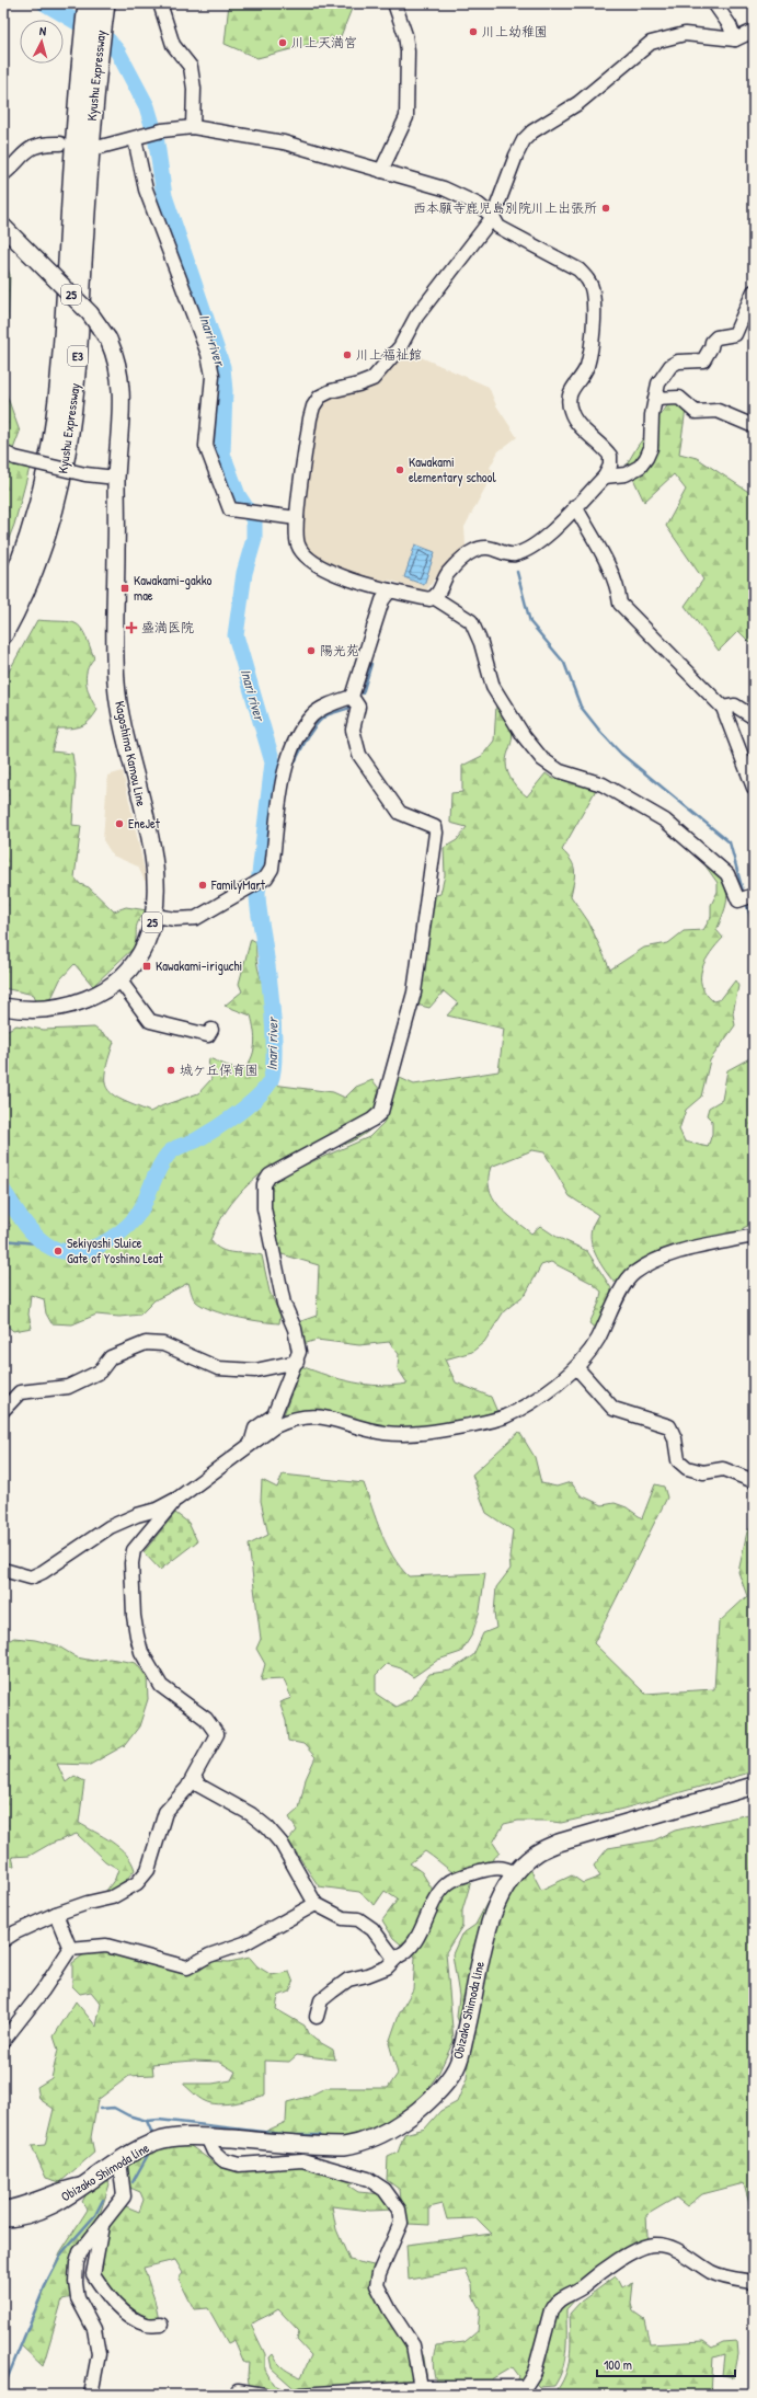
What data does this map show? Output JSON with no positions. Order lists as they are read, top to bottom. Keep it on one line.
{"streets":{"highway":["Kyushu Expressway","E3"],"main road":["25","Kagoshima Kamou Line","Obizako Shimoda line"]},"water":["Inari river"],"places":{"other":["川上幼稚園","川上天満宮","西本願寺鹿児島別院川上出張所","川上福祉館","Kawakami elementary school","陽光苑","EneJet","FamilyMart","城ケ丘保育園","Sekiyoshi Sluice Gate of Yoshino Leat"],"transit":["Kawakami-gakko mae","Kawakami-iriguchi"],"health":["盛満医院"]},"scale_bar":"100 m","north":"top"}
